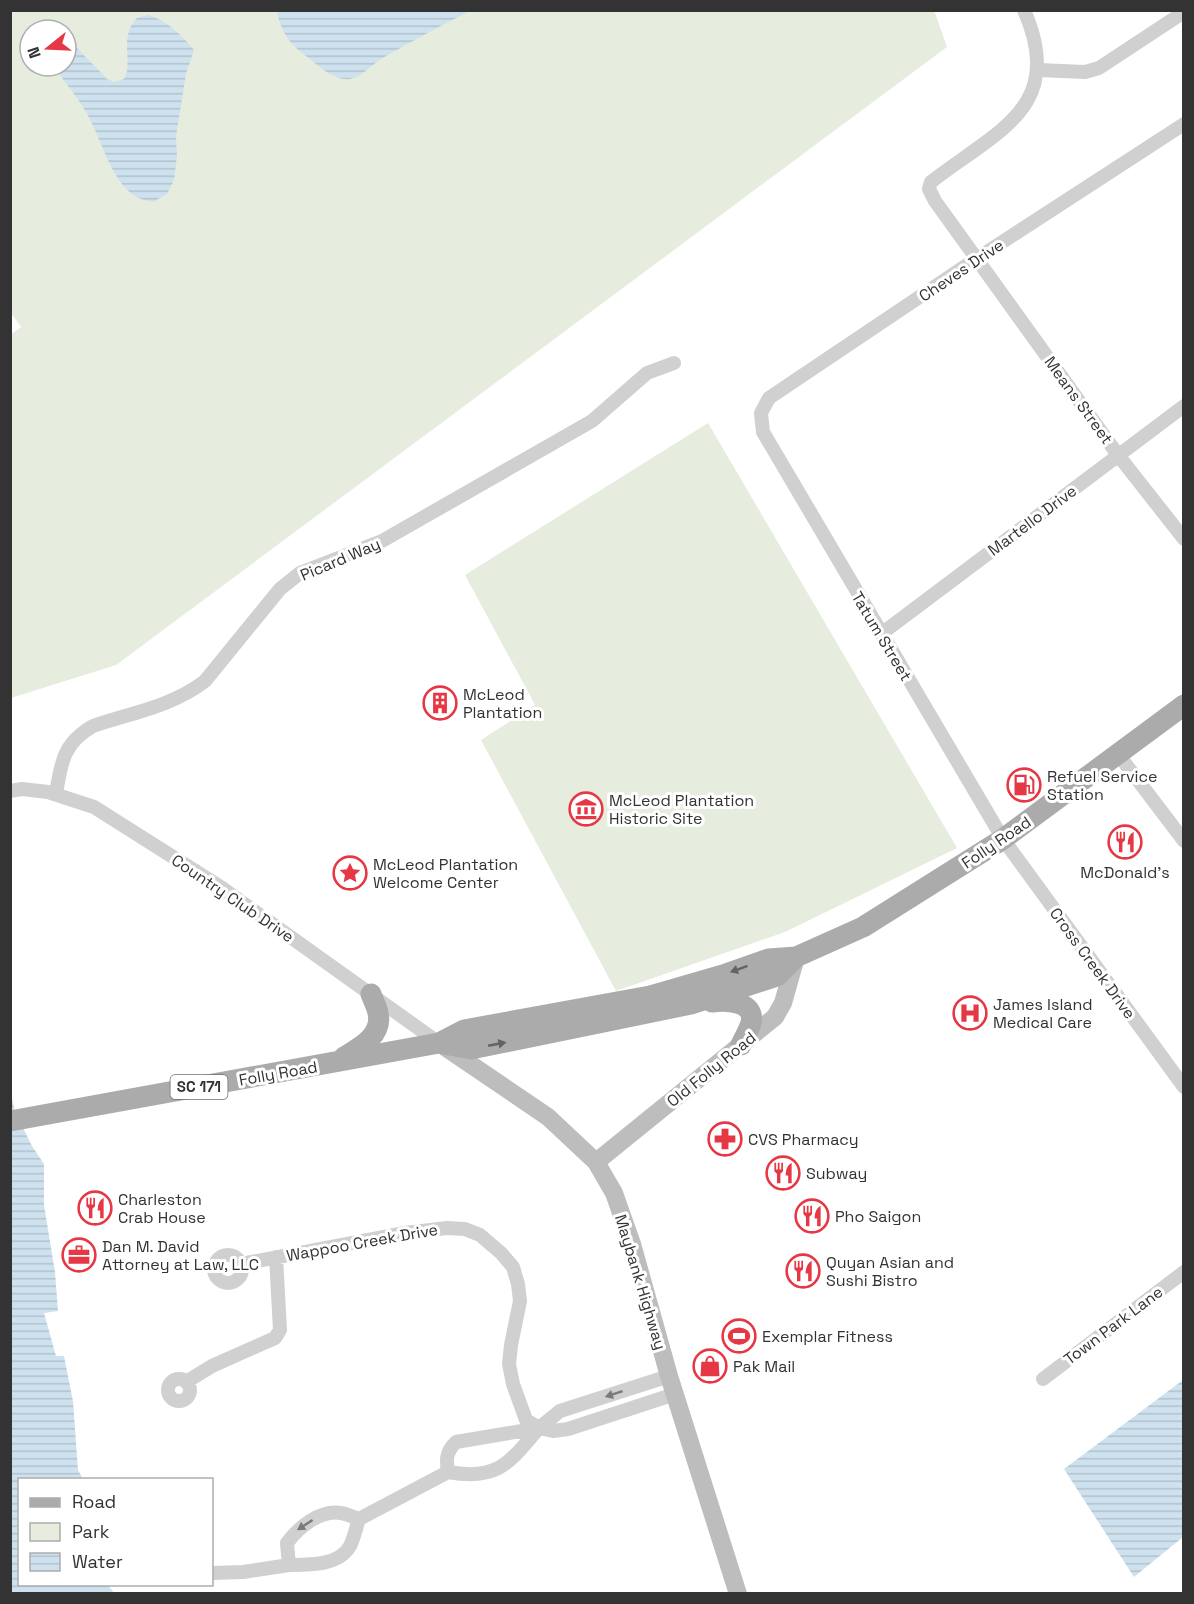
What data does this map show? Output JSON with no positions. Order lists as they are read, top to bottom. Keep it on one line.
{"streets":{"main road":["Folly Road","Old Folly Road","SC 171","Maybank Highway"],"street":["Cheves Drive","Means Street","Martello Drive","Picard Way","Tatum Street","Country Club Drive","Cross Creek Drive","Wappoo Creek Drive","Town Park Lane"]},"crossings":[["Cheves Drive","Means Street"],["Cheves Drive","Tatum Street"],["Means Street","Martello Drive"],["Martello Drive","Tatum Street"],["Picard Way","Country Club Drive"],["Tatum Street","Folly Road"],["Tatum Street","Cross Creek Drive"],["Folly Road","Country Club Drive"],["Folly Road","Cross Creek Drive"],["Folly Road","Old Folly Road"],["Folly Road","Maybank Highway"],["Country Club Drive","Maybank Highway"],["Old Folly Road","Maybank Highway"]],"places":{"building":["McLeod Plantation"],"fuel station":["Refuel Service Station"],"museum":["McLeod Plantation Historic Site"],"restaurant":["McDonald's","Subway","Charleston Crab House","Pho Saigon","Quyan Asian and Sushi Bistro"],"place":["McLeod Plantation Welcome Center"],"hospital":["James Island Medical Care"],"pharmacy":["CVS Pharmacy"],"office":["Dan M. David Attorney at Law, LLC"],"sports":["Exemplar Fitness"],"shop":["Pak Mail"]},"legend":["Road","Park","Water"],"north":"left"}
